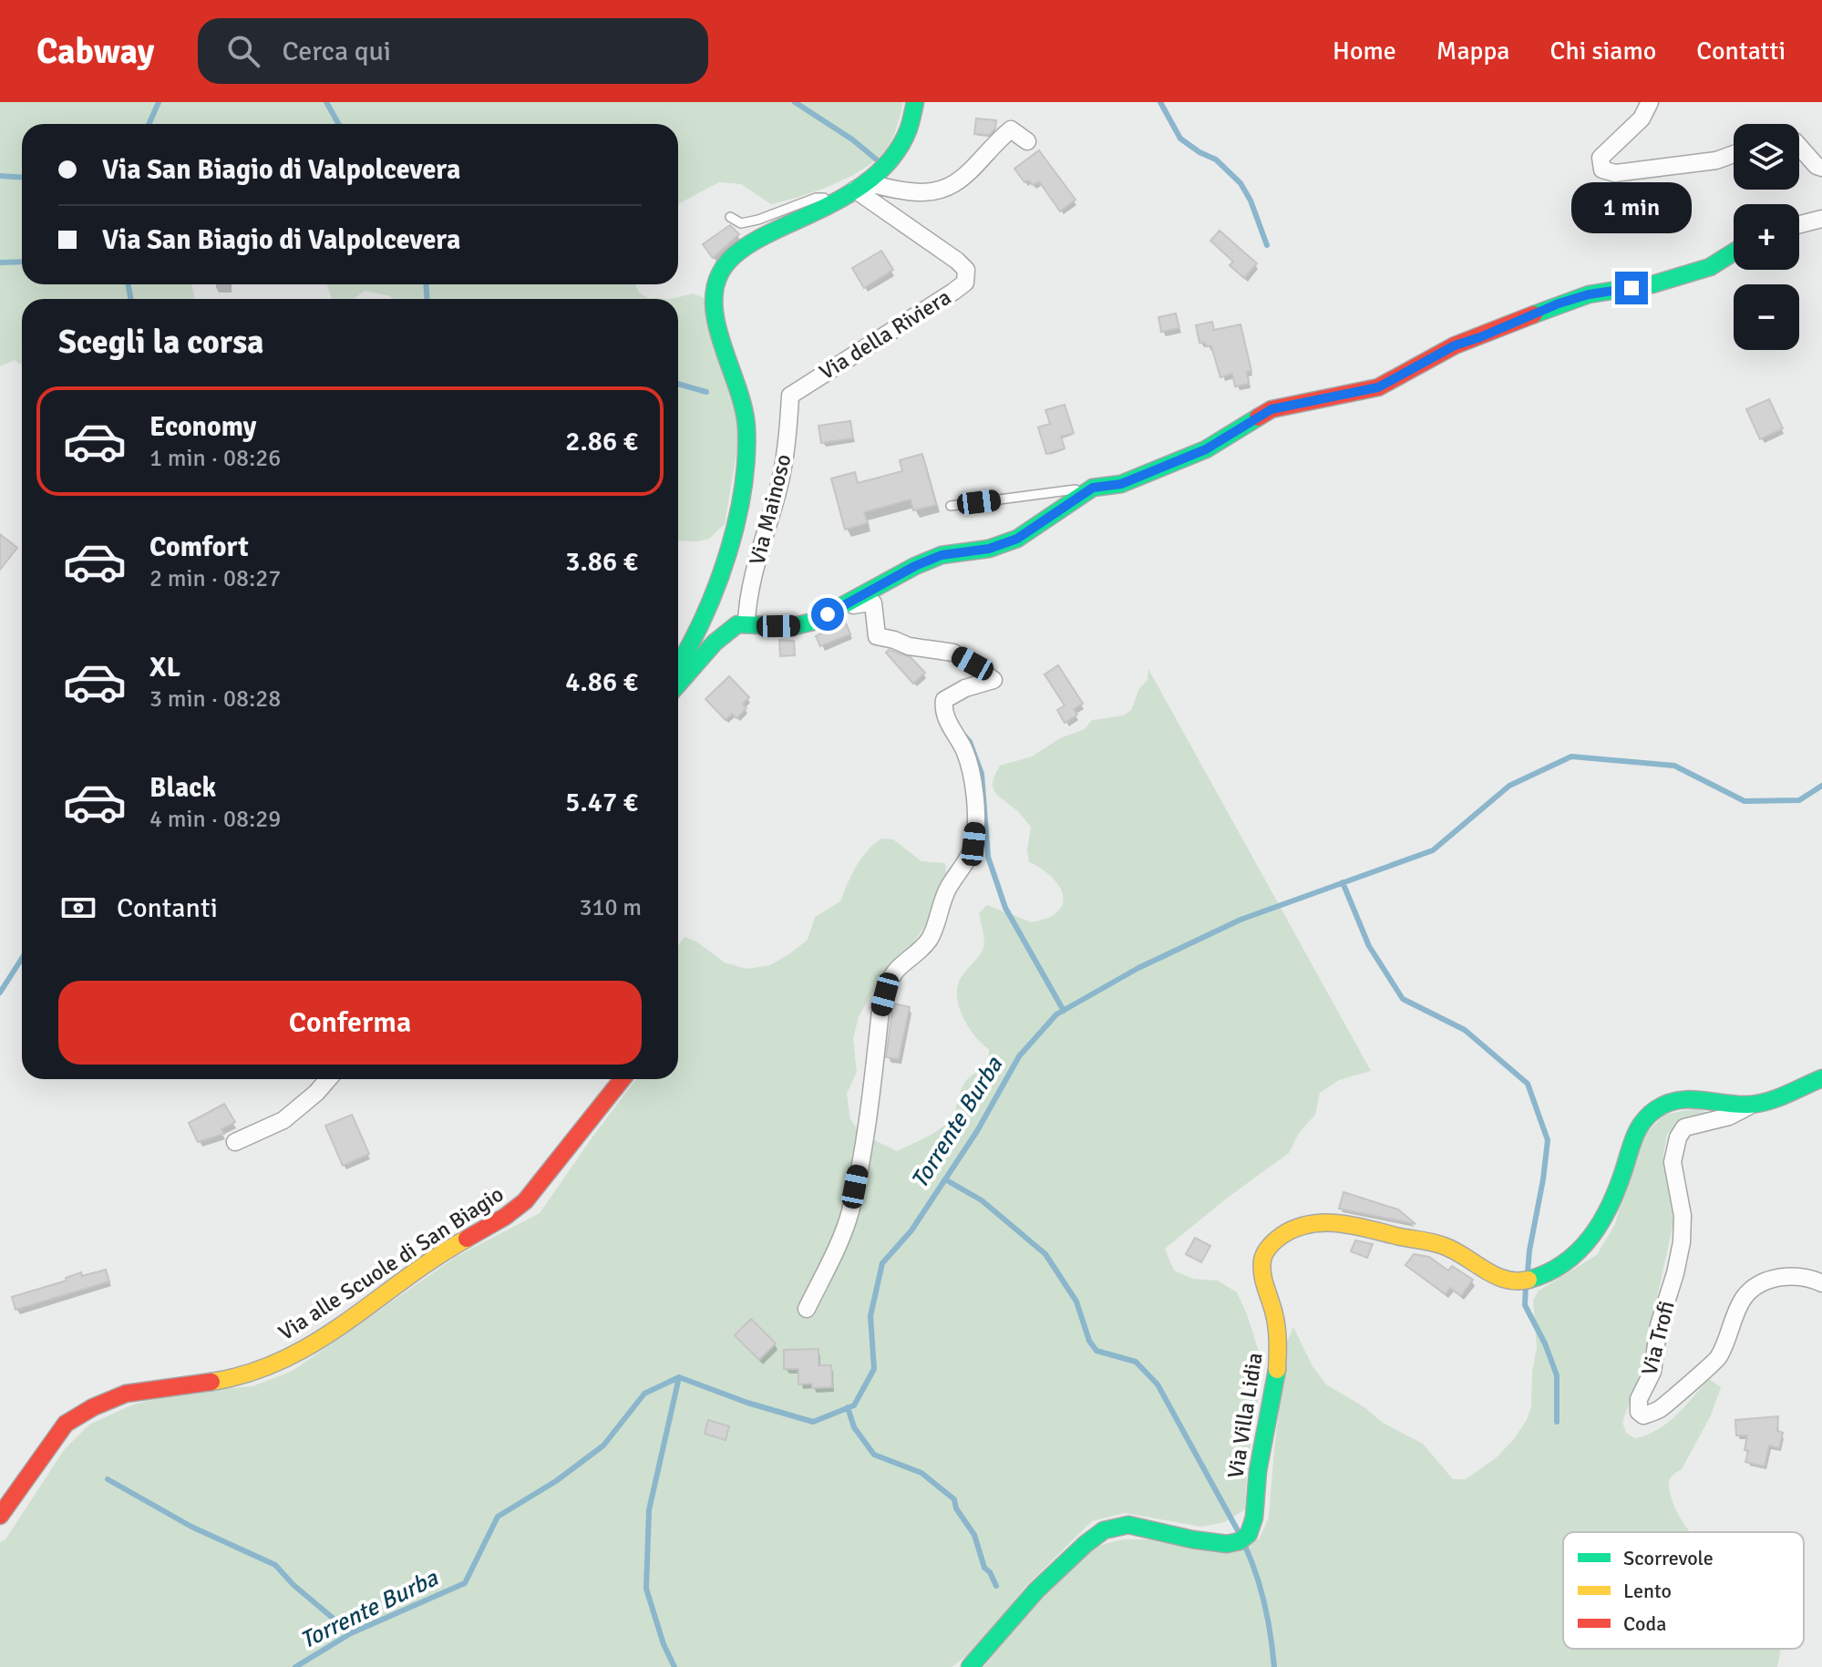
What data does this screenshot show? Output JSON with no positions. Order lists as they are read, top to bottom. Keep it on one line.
{"streets":{"street":["Via della Riviera","Via Mainoso","Via alle Scuole di San Biagio","Via Trofi","Via Villa Lidia"]},"crossings":[["Via della Riviera","Via Mainoso"],["Via Trofi","Via Villa Lidia"]],"water":["Torrente Burba"],"legend":["Scorrevole","Lento","Coda"],"page":{"header":"Cabway","search":"Cerca qui","nav":["Home","Mappa","Chi siamo","Contatti"],"map_buttons":["+","−"],"banner":["Via San Biagio di Valpolcevera","Via San Biagio di Valpolcevera"],"bubble":"1 min","heading":"Scegli la corsa","list":[{"name":"Economy","note":"1 min · 08:26","value":"2.86 €"},{"name":"Comfort","note":"2 min · 08:27","value":"3.86 €"},{"name":"XL","note":"3 min · 08:28","value":"4.86 €"},{"name":"Black","note":"4 min · 08:29","value":"5.47 €"}],"pay":["Contanti","310 m"],"buttons":"Conferma"}}
